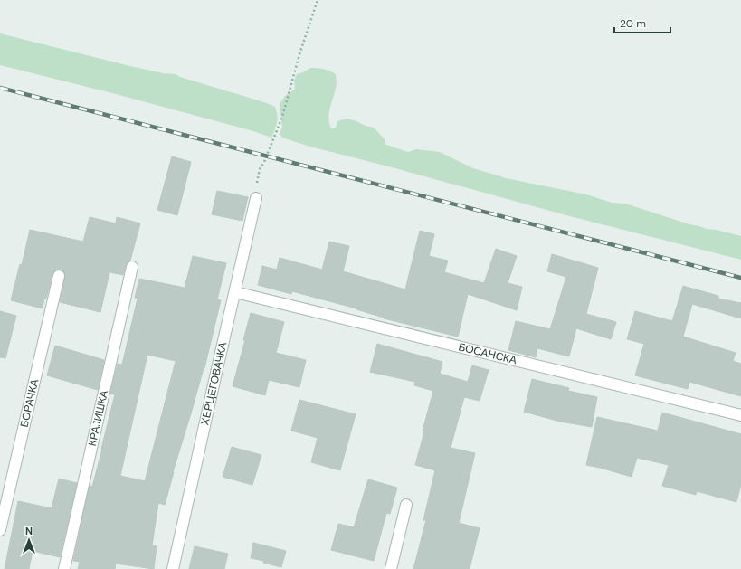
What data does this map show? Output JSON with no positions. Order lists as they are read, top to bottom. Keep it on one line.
{"streets":{"street":["БОСАНСКА","ХЕРЦЕГОВАЧКА","БОРАЧКА","КРАЈИШКА"]},"crossings":[["БОСАНСКА","ХЕРЦЕГОВАЧКА"]],"scale_bar":"20 m","north":"top"}
